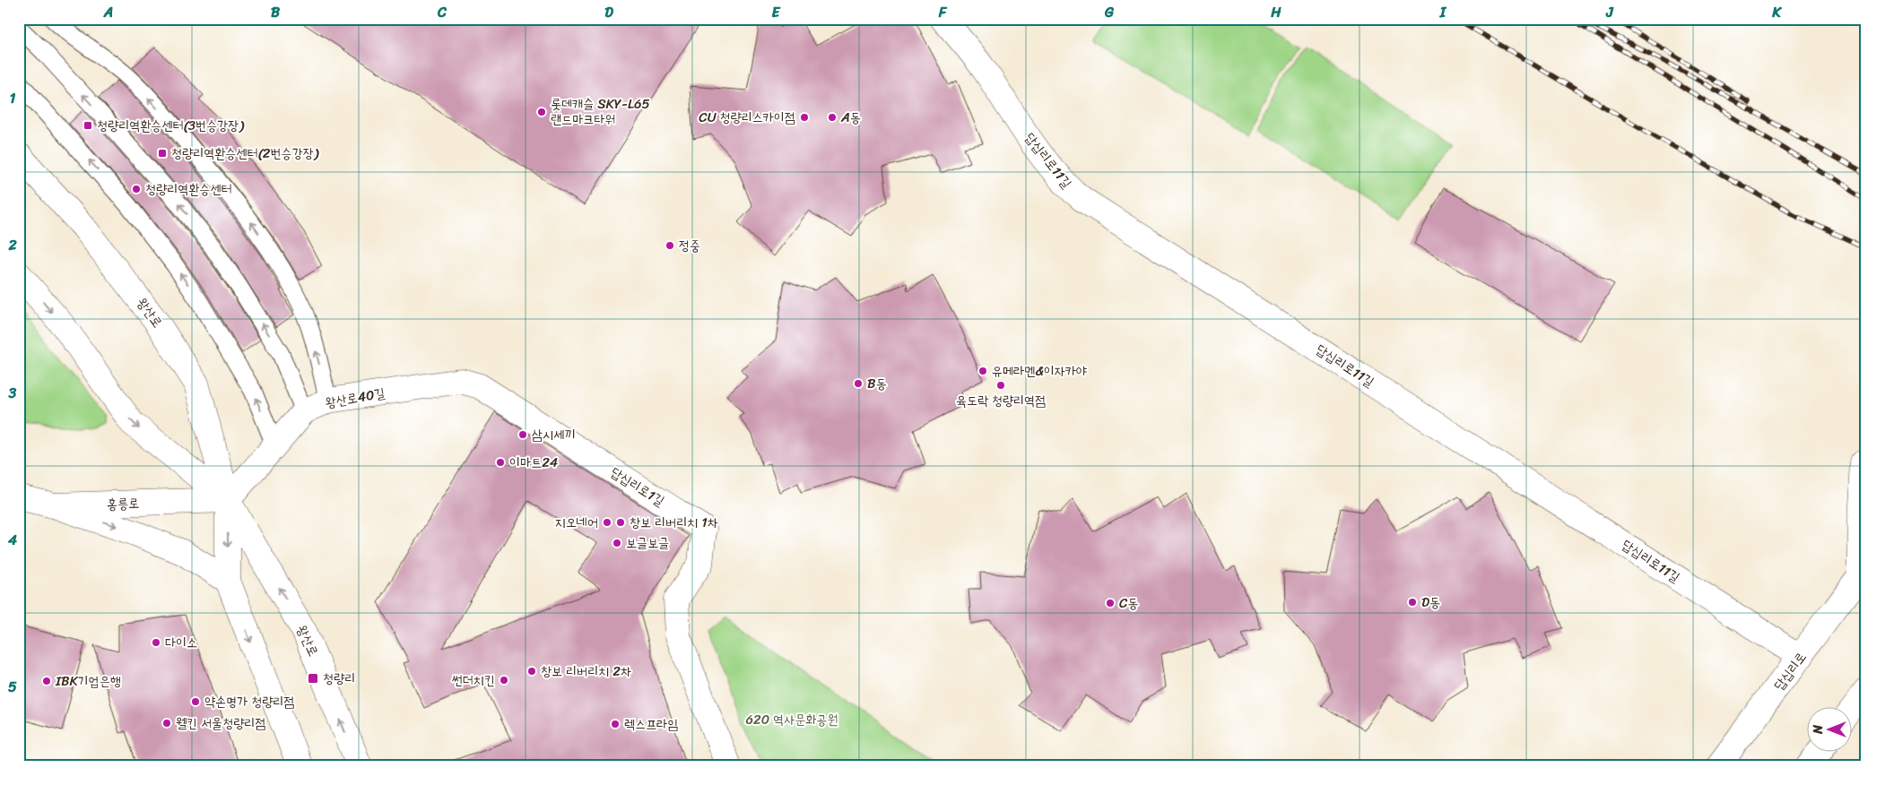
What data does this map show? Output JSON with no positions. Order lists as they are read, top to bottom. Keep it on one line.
{"streets":{"main road":["답십리로11길","왕산로","왕산로40길","답십리로1길","홍릉로","답십리로"]},"crossings":[["답십리로11길","답십리로"],["왕산로","왕산로40길"],["왕산로","홍릉로"],["왕산로40길","답십리로1길"],["왕산로40길","홍릉로"]],"parks":["620 역사문화공원"],"places":{"other":["롯데캐슬 SKY-L65 랜드마크타워","CU 청량리스카이점","A동","청량리역환승센터","정중","유메라멘&이자카야","B동","육도락 청량리역점","삼시세끼","이마트24","지오네어","창보 리버리치 1차","보글보글","D동","C동","다이소","창보 리버리치 2차","썬더치킨","IBK기업은행","약손명가 청량리점","웰킨 서울청량리점","렉스프라임"],"transit":["청량리역환승센터(3번승강장)","청량리역환승센터(2번승강장)","청량리"]},"north":"left","grid":{"columns":["A","B","C","D","E","F","G","H","I","J","K"],"rows":["1","2","3","4","5"]}}
